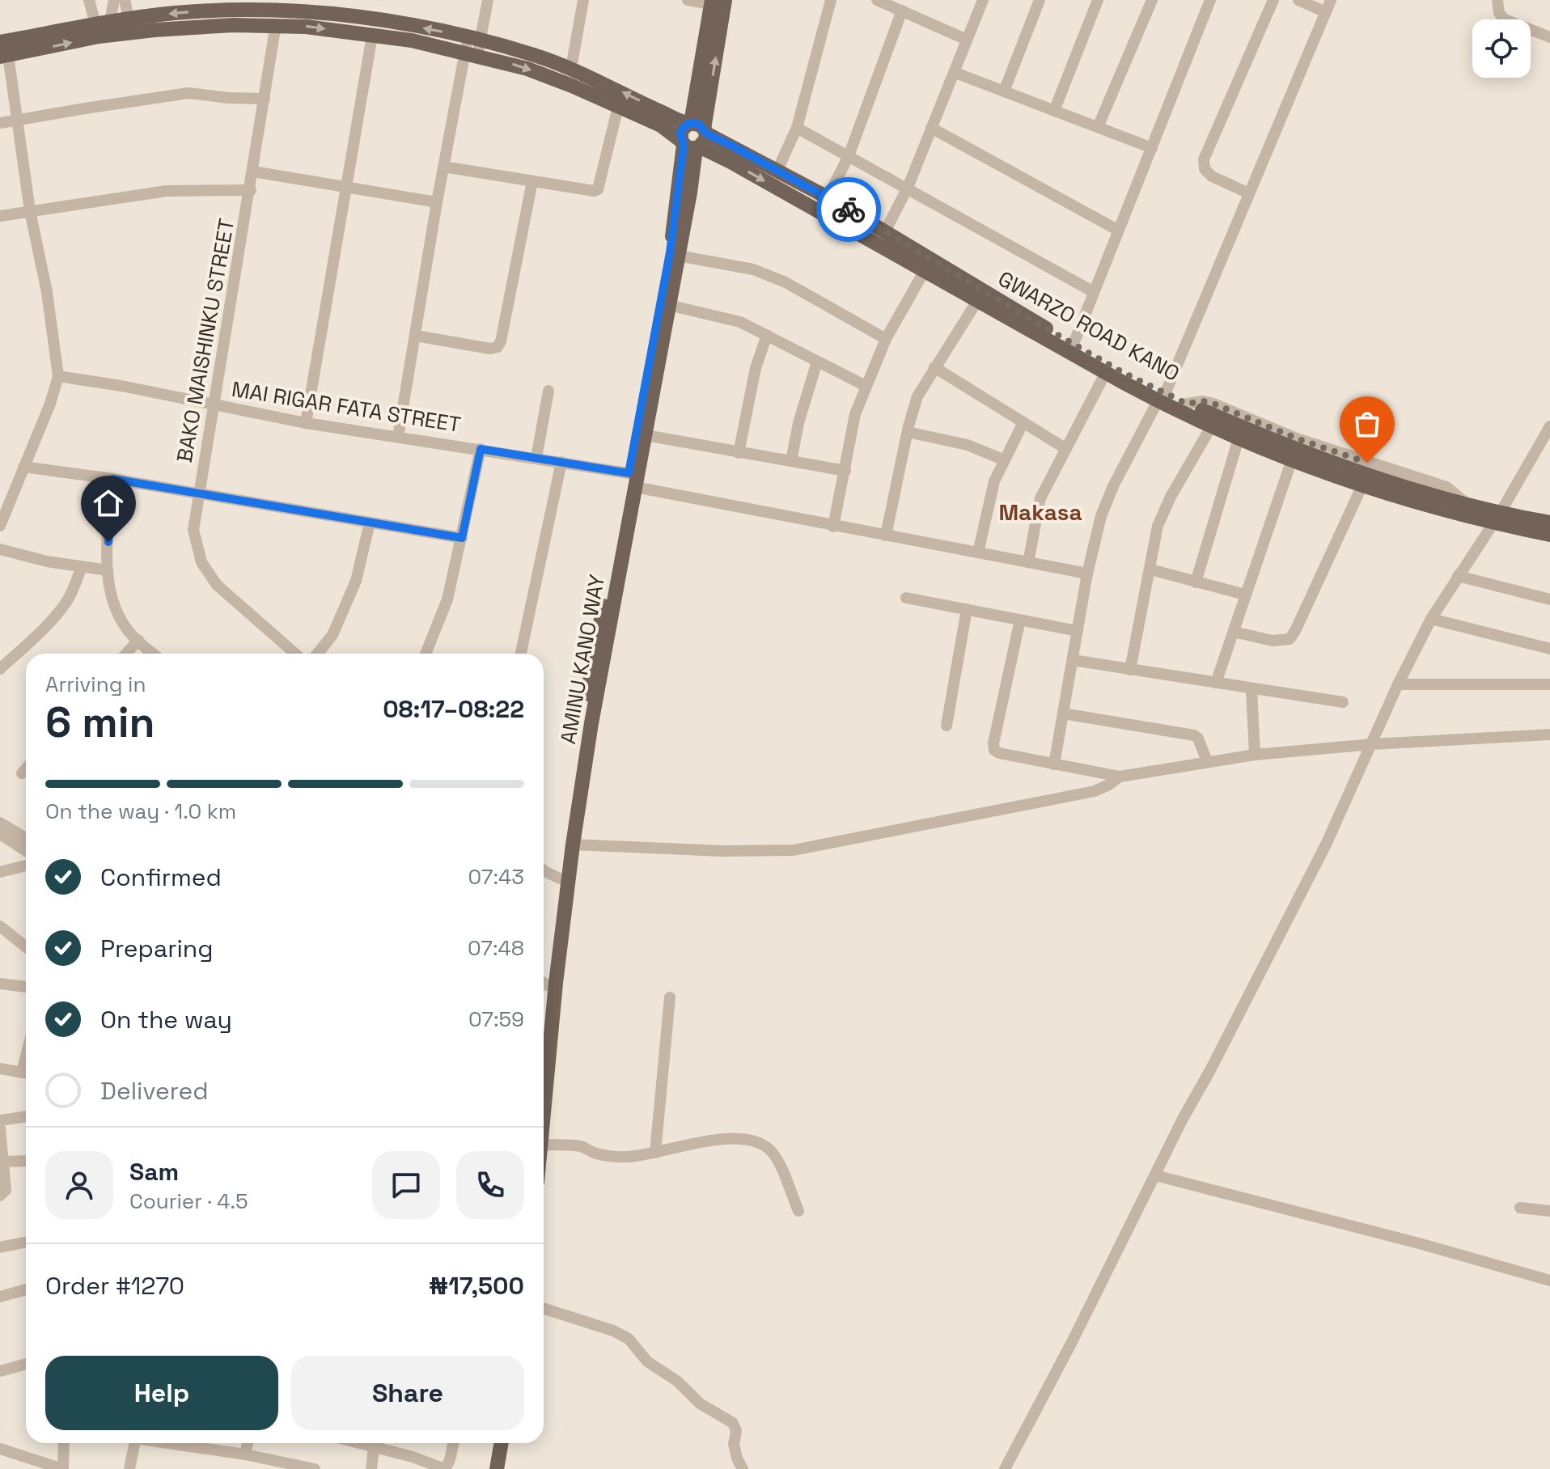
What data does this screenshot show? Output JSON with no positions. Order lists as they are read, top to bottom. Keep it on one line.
{"streets":{"main road":["GWARZO ROAD KANO","AMINU KANO WAY"],"street":["BAKO MAISHINKU STREET","MAI RIGAR FATA STREET"]},"crossings":[["GWARZO ROAD KANO","AMINU KANO WAY"],["BAKO MAISHINKU STREET","MAI RIGAR FATA STREET"],["MAI RIGAR FATA STREET","AMINU KANO WAY"]],"districts":["Makasa"],"page":{"heading":["6 min","Arriving in","08:17–08:22"],"panel":["Sam","Courier · 4.5","Order #1270","₦17,500"],"bar":"On the way · 1.0 km","list":[["Confirmed","07:43"],["Preparing","07:48"],["On the way","07:59"],"Delivered"],"buttons":["Help","Share"]}}
